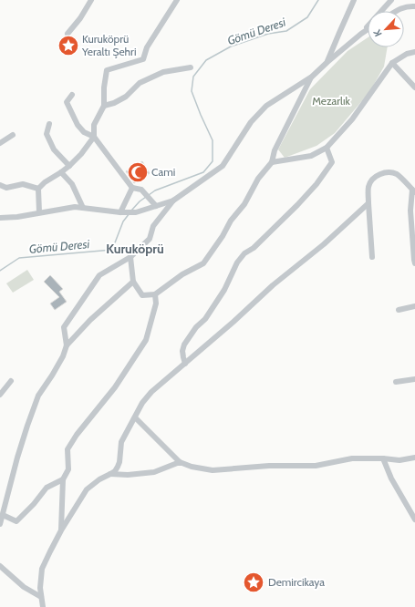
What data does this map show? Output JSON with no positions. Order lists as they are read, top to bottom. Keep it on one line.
{"districts":["Kuruköprü"],"water":["Gömü Deresi"],"parks":["Mezarlık"],"places":{"place":["Kuruköprü Yeraltı Şehri","Demircikaya"],"mosque":["Cami"]},"north":"bottom left"}
